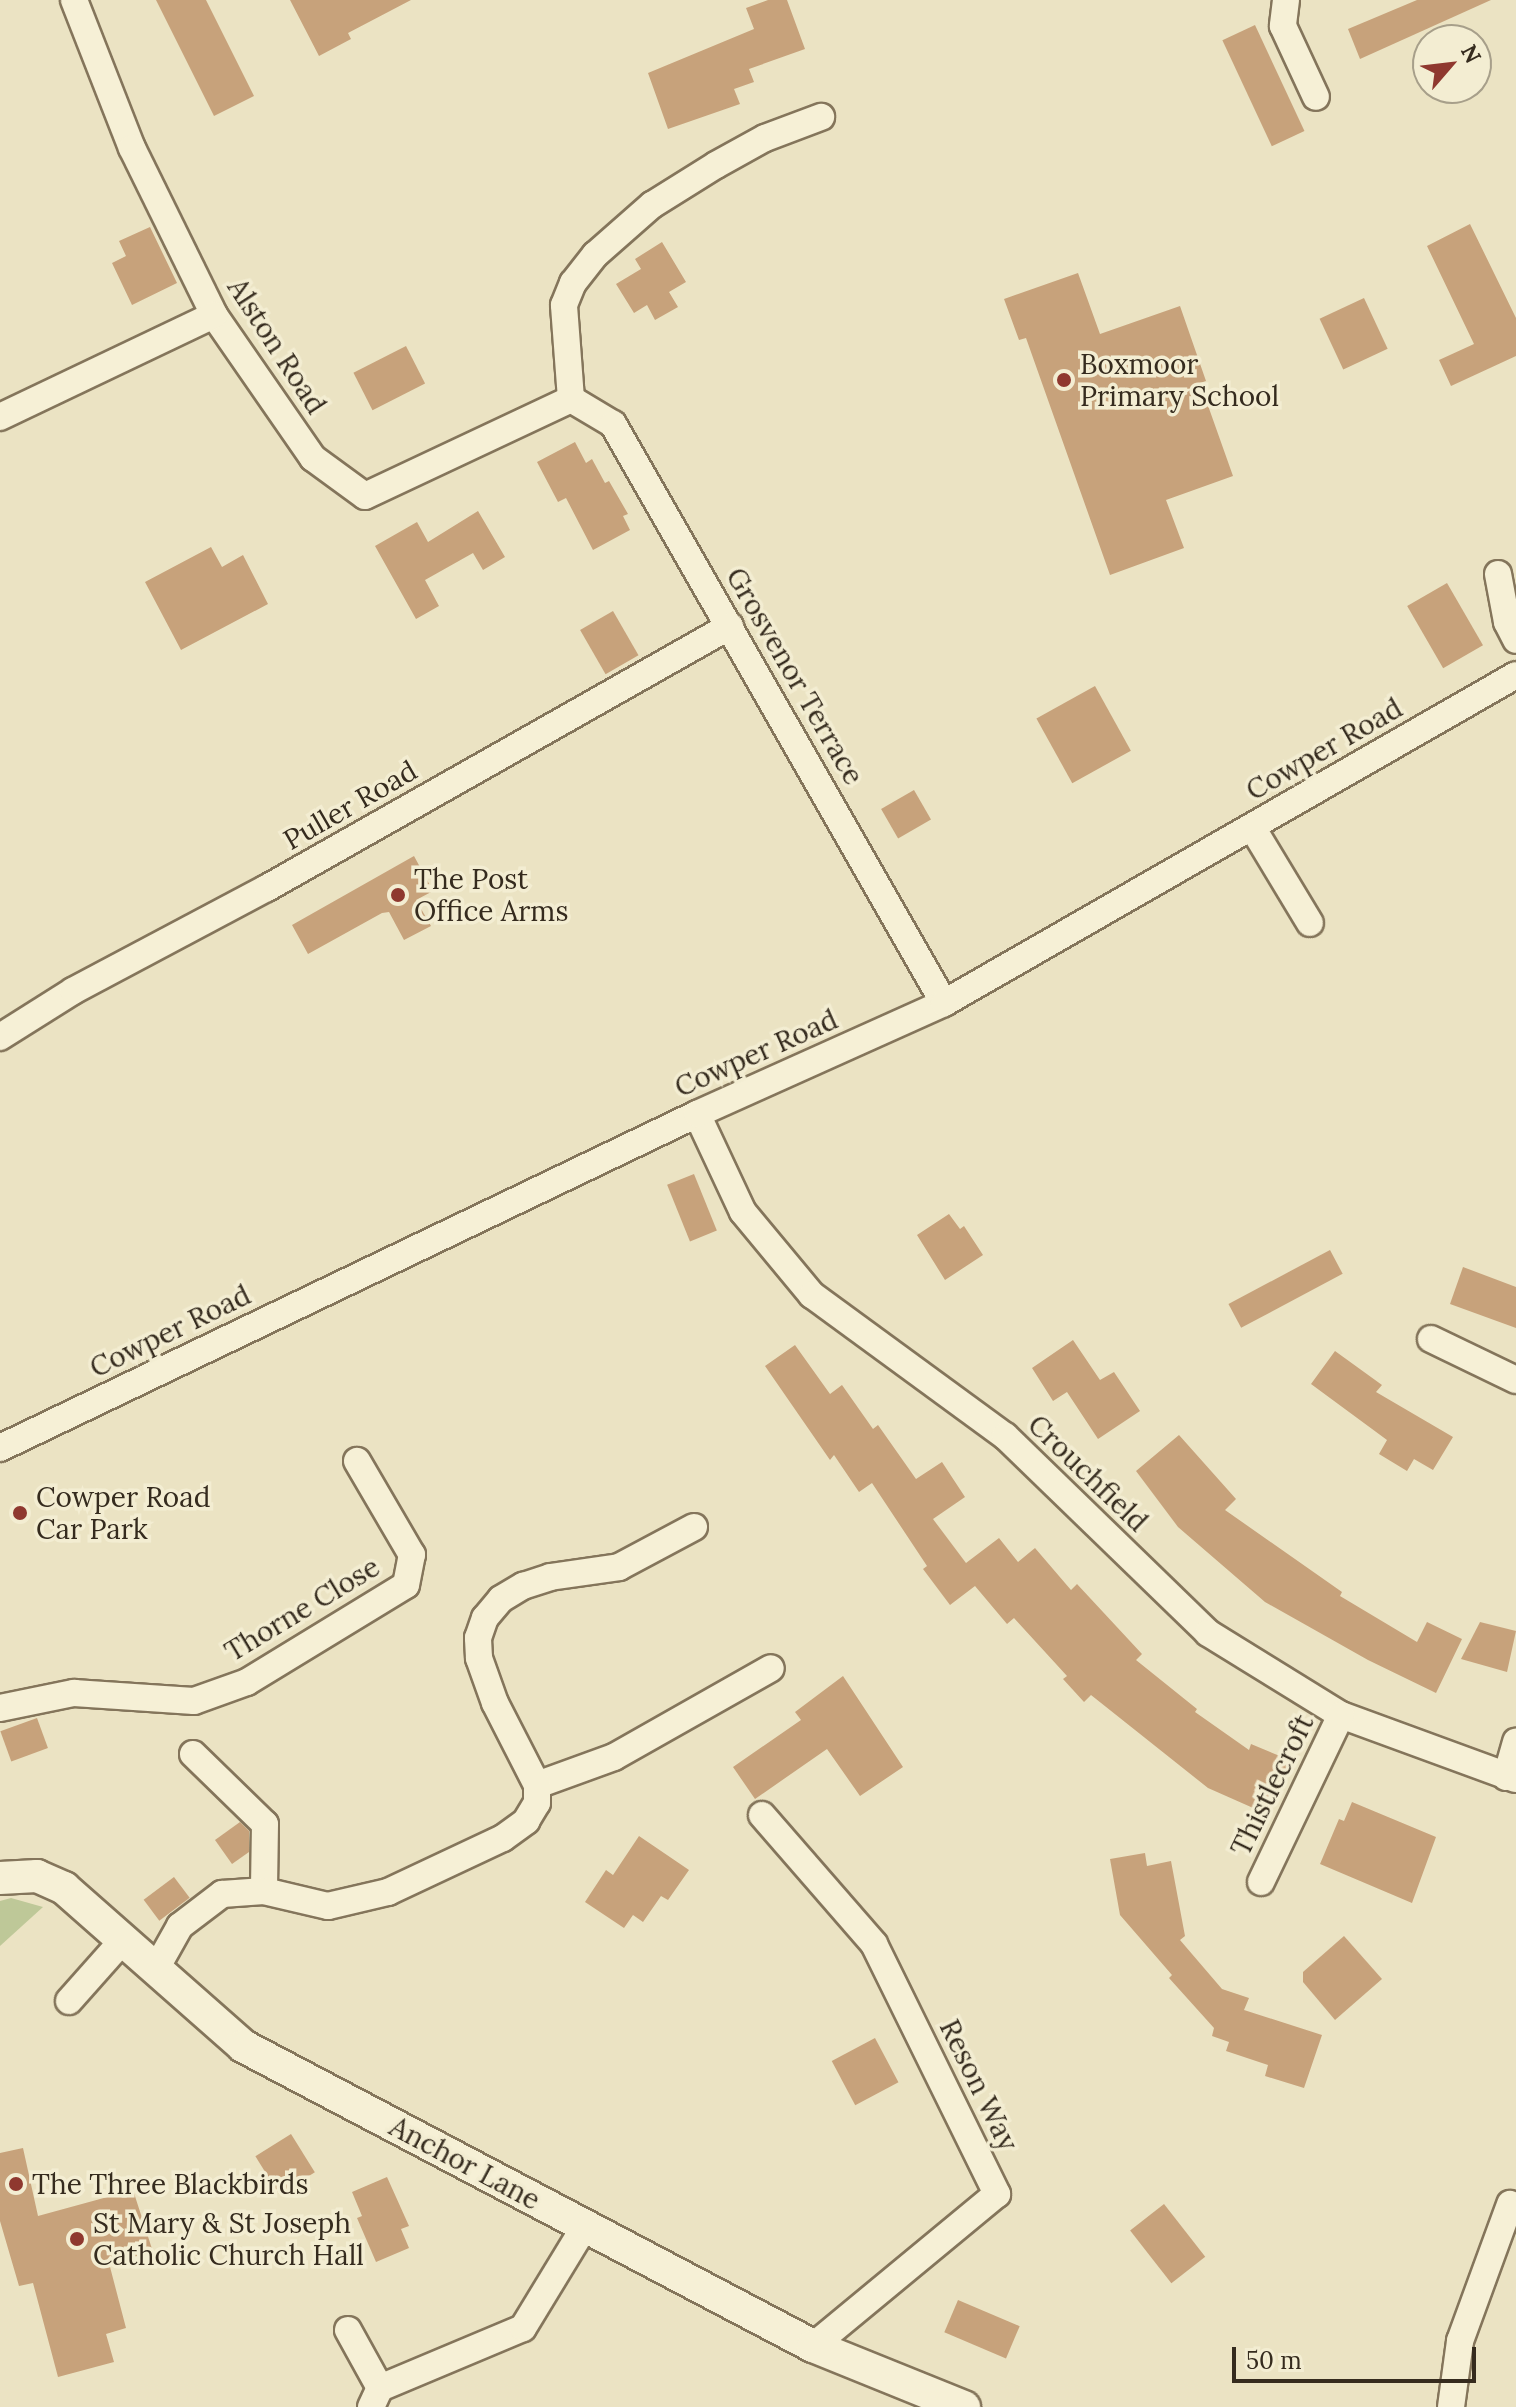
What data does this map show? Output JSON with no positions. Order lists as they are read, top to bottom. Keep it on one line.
{"streets":{"street":["Alston Road","Grosvenor Terrace","Cowper Road","Puller Road","Crouchfield","Thorne Close","Thistlecroft","Reson Way","Anchor Lane"]},"crossings":[["Alston Road","Grosvenor Terrace"],["Grosvenor Terrace","Cowper Road"],["Grosvenor Terrace","Puller Road"],["Cowper Road","Crouchfield"],["Crouchfield","Thistlecroft"],["Reson Way","Anchor Lane"]],"places":["Boxmoor Primary School","The Post Office Arms","Cowper Road Car Park","The Three Blackbirds","St Mary & St Joseph Catholic Church Hall"],"scale_bar":"50 m","north":"top right"}
